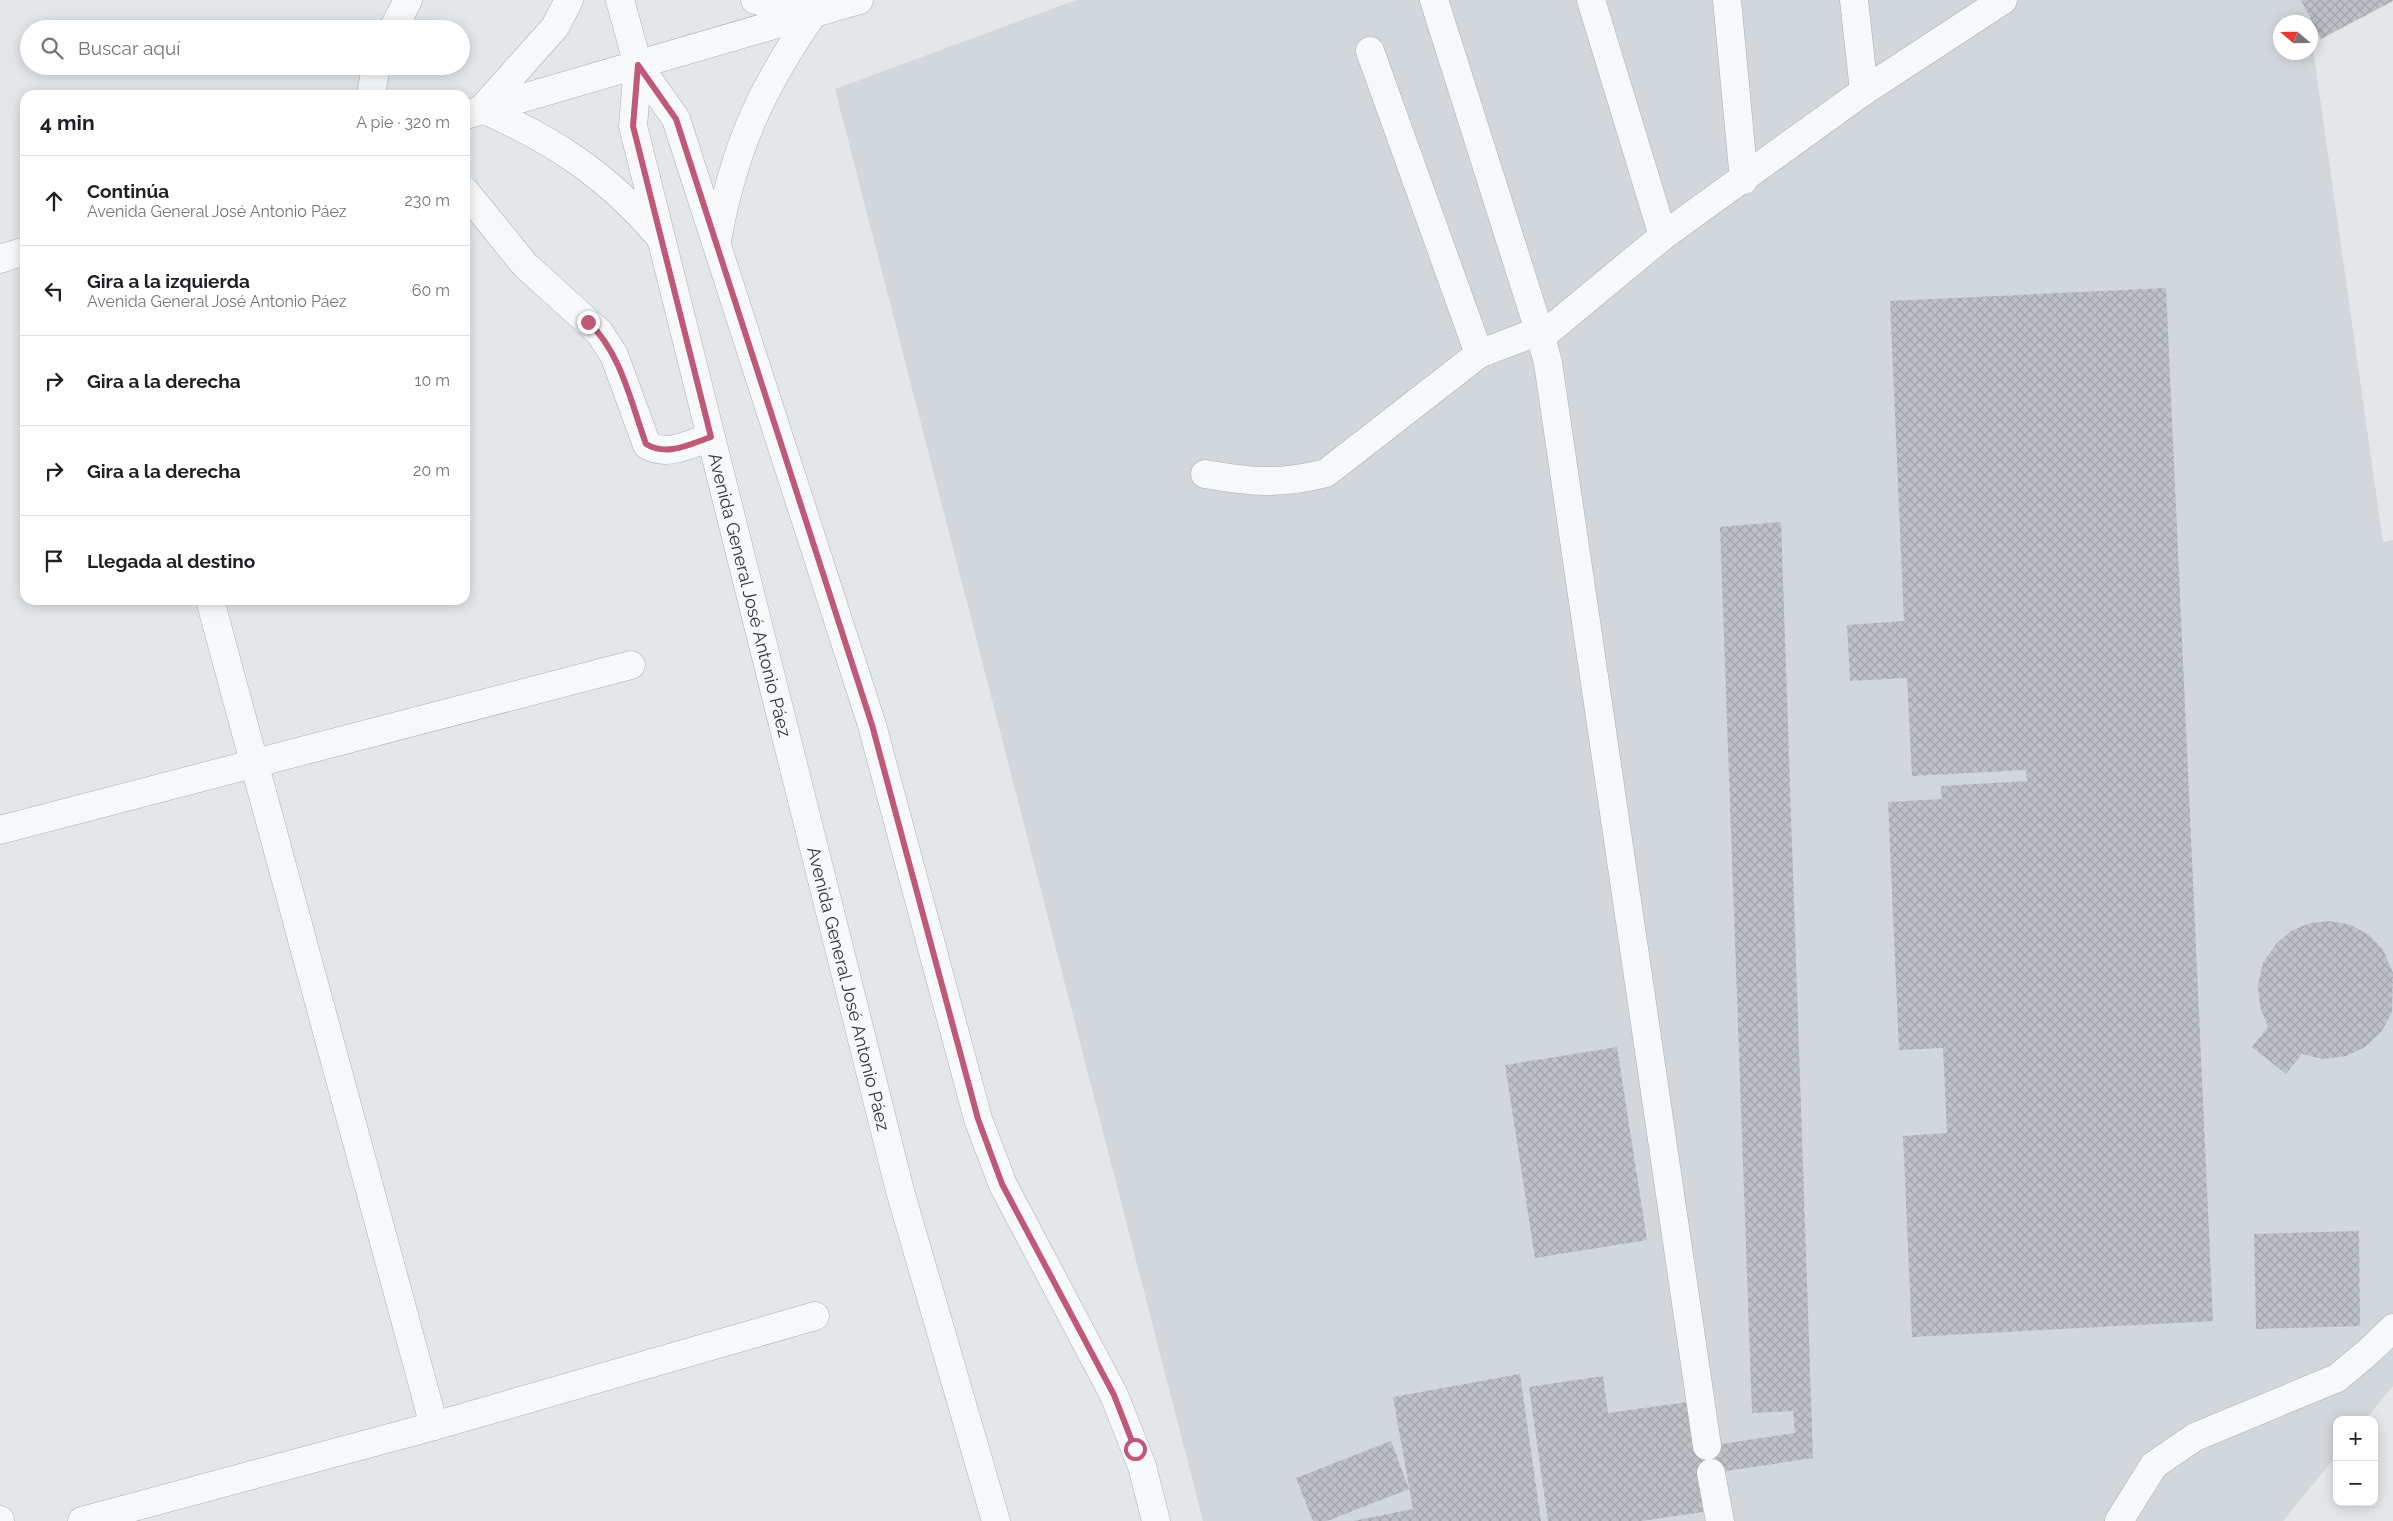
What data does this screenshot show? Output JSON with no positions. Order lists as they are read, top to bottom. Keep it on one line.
{"streets":{"street":["Avenida General José Antonio Páez"]},"north":"left","page":{"search":"Buscar aquí","heading":["4 min","A pie · 320 m"],"list":[["Continúa","Avenida General José Antonio Páez","230 m"],["Gira a la izquierda","Avenida General José Antonio Páez","60 m"],["Gira a la derecha","10 m"],["Gira a la derecha","20 m"],"Llegada al destino"],"map_buttons":["+","−"]}}
